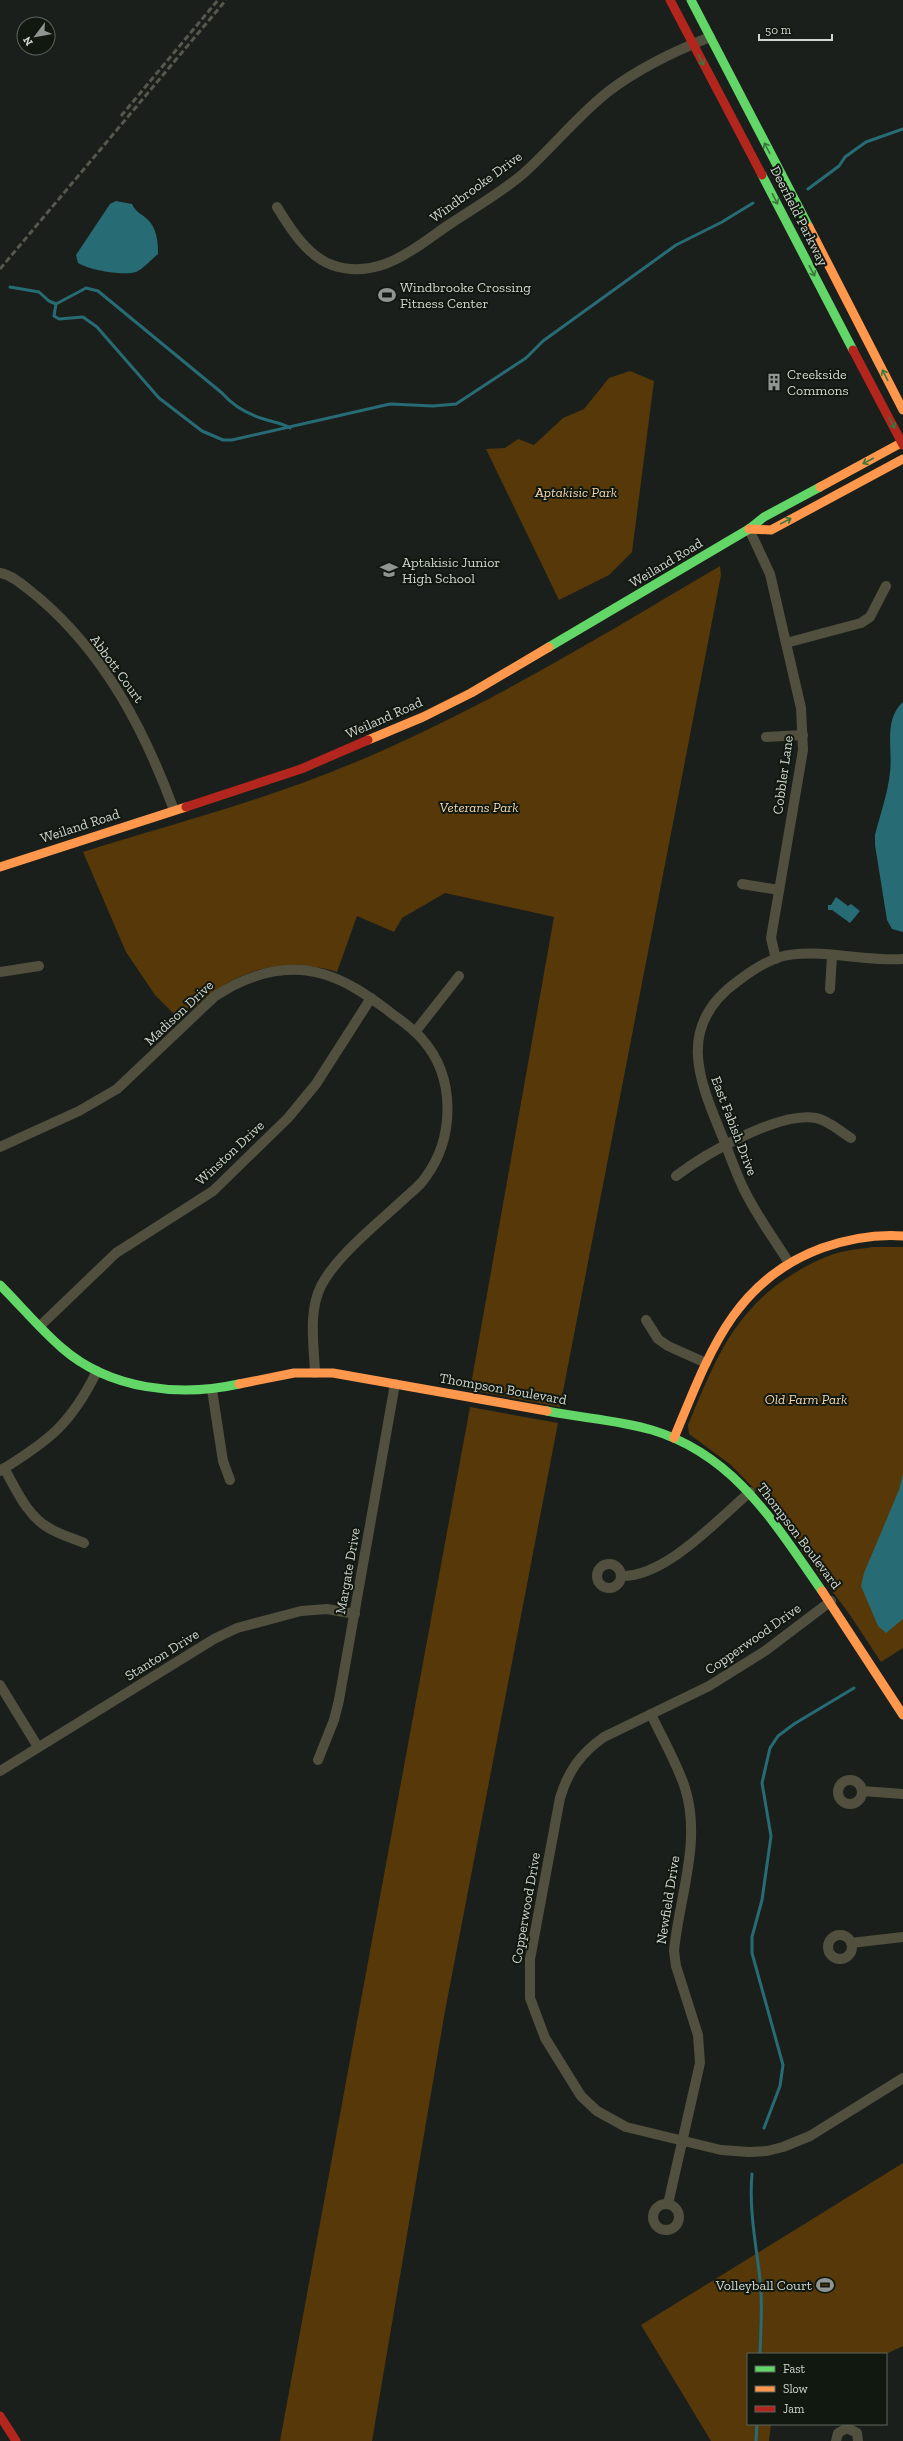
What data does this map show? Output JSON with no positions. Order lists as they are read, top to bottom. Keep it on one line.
{"streets":{"main road":["Deerfield Parkway","Weiland Road","Thompson Boulevard"],"street":["Windbrooke Drive","Abbott Court","Cobbler Lane","Madison Drive","East Fabish Drive","Winston Drive","Margate Drive","Copperwood Drive","Stanton Drive","Newfield Drive"]},"crossings":[["Windbrooke Drive","Deerfield Parkway"],["Deerfield Parkway","Weiland Road"],["Weiland Road","Abbott Court"],["Weiland Road","Cobbler Lane"],["Cobbler Lane","East Fabish Drive"],["Madison Drive","Winston Drive"],["Madison Drive","Thompson Boulevard"],["Winston Drive","Thompson Boulevard"],["Thompson Boulevard","Margate Drive"],["Thompson Boulevard","Copperwood Drive"],["Margate Drive","Stanton Drive"],["Copperwood Drive","Newfield Drive"]],"parks":["Aptakisic Park","Veterans Park","Old Farm Park"],"places":{"sports":["Windbrooke Crossing Fitness Center","Volleyball Court"],"building":["Creekside Commons"],"school or university":["Aptakisic Junior High School"]},"legend":["Fast","Slow","Jam"],"scale_bar":"50 m","north":"bottom left"}
